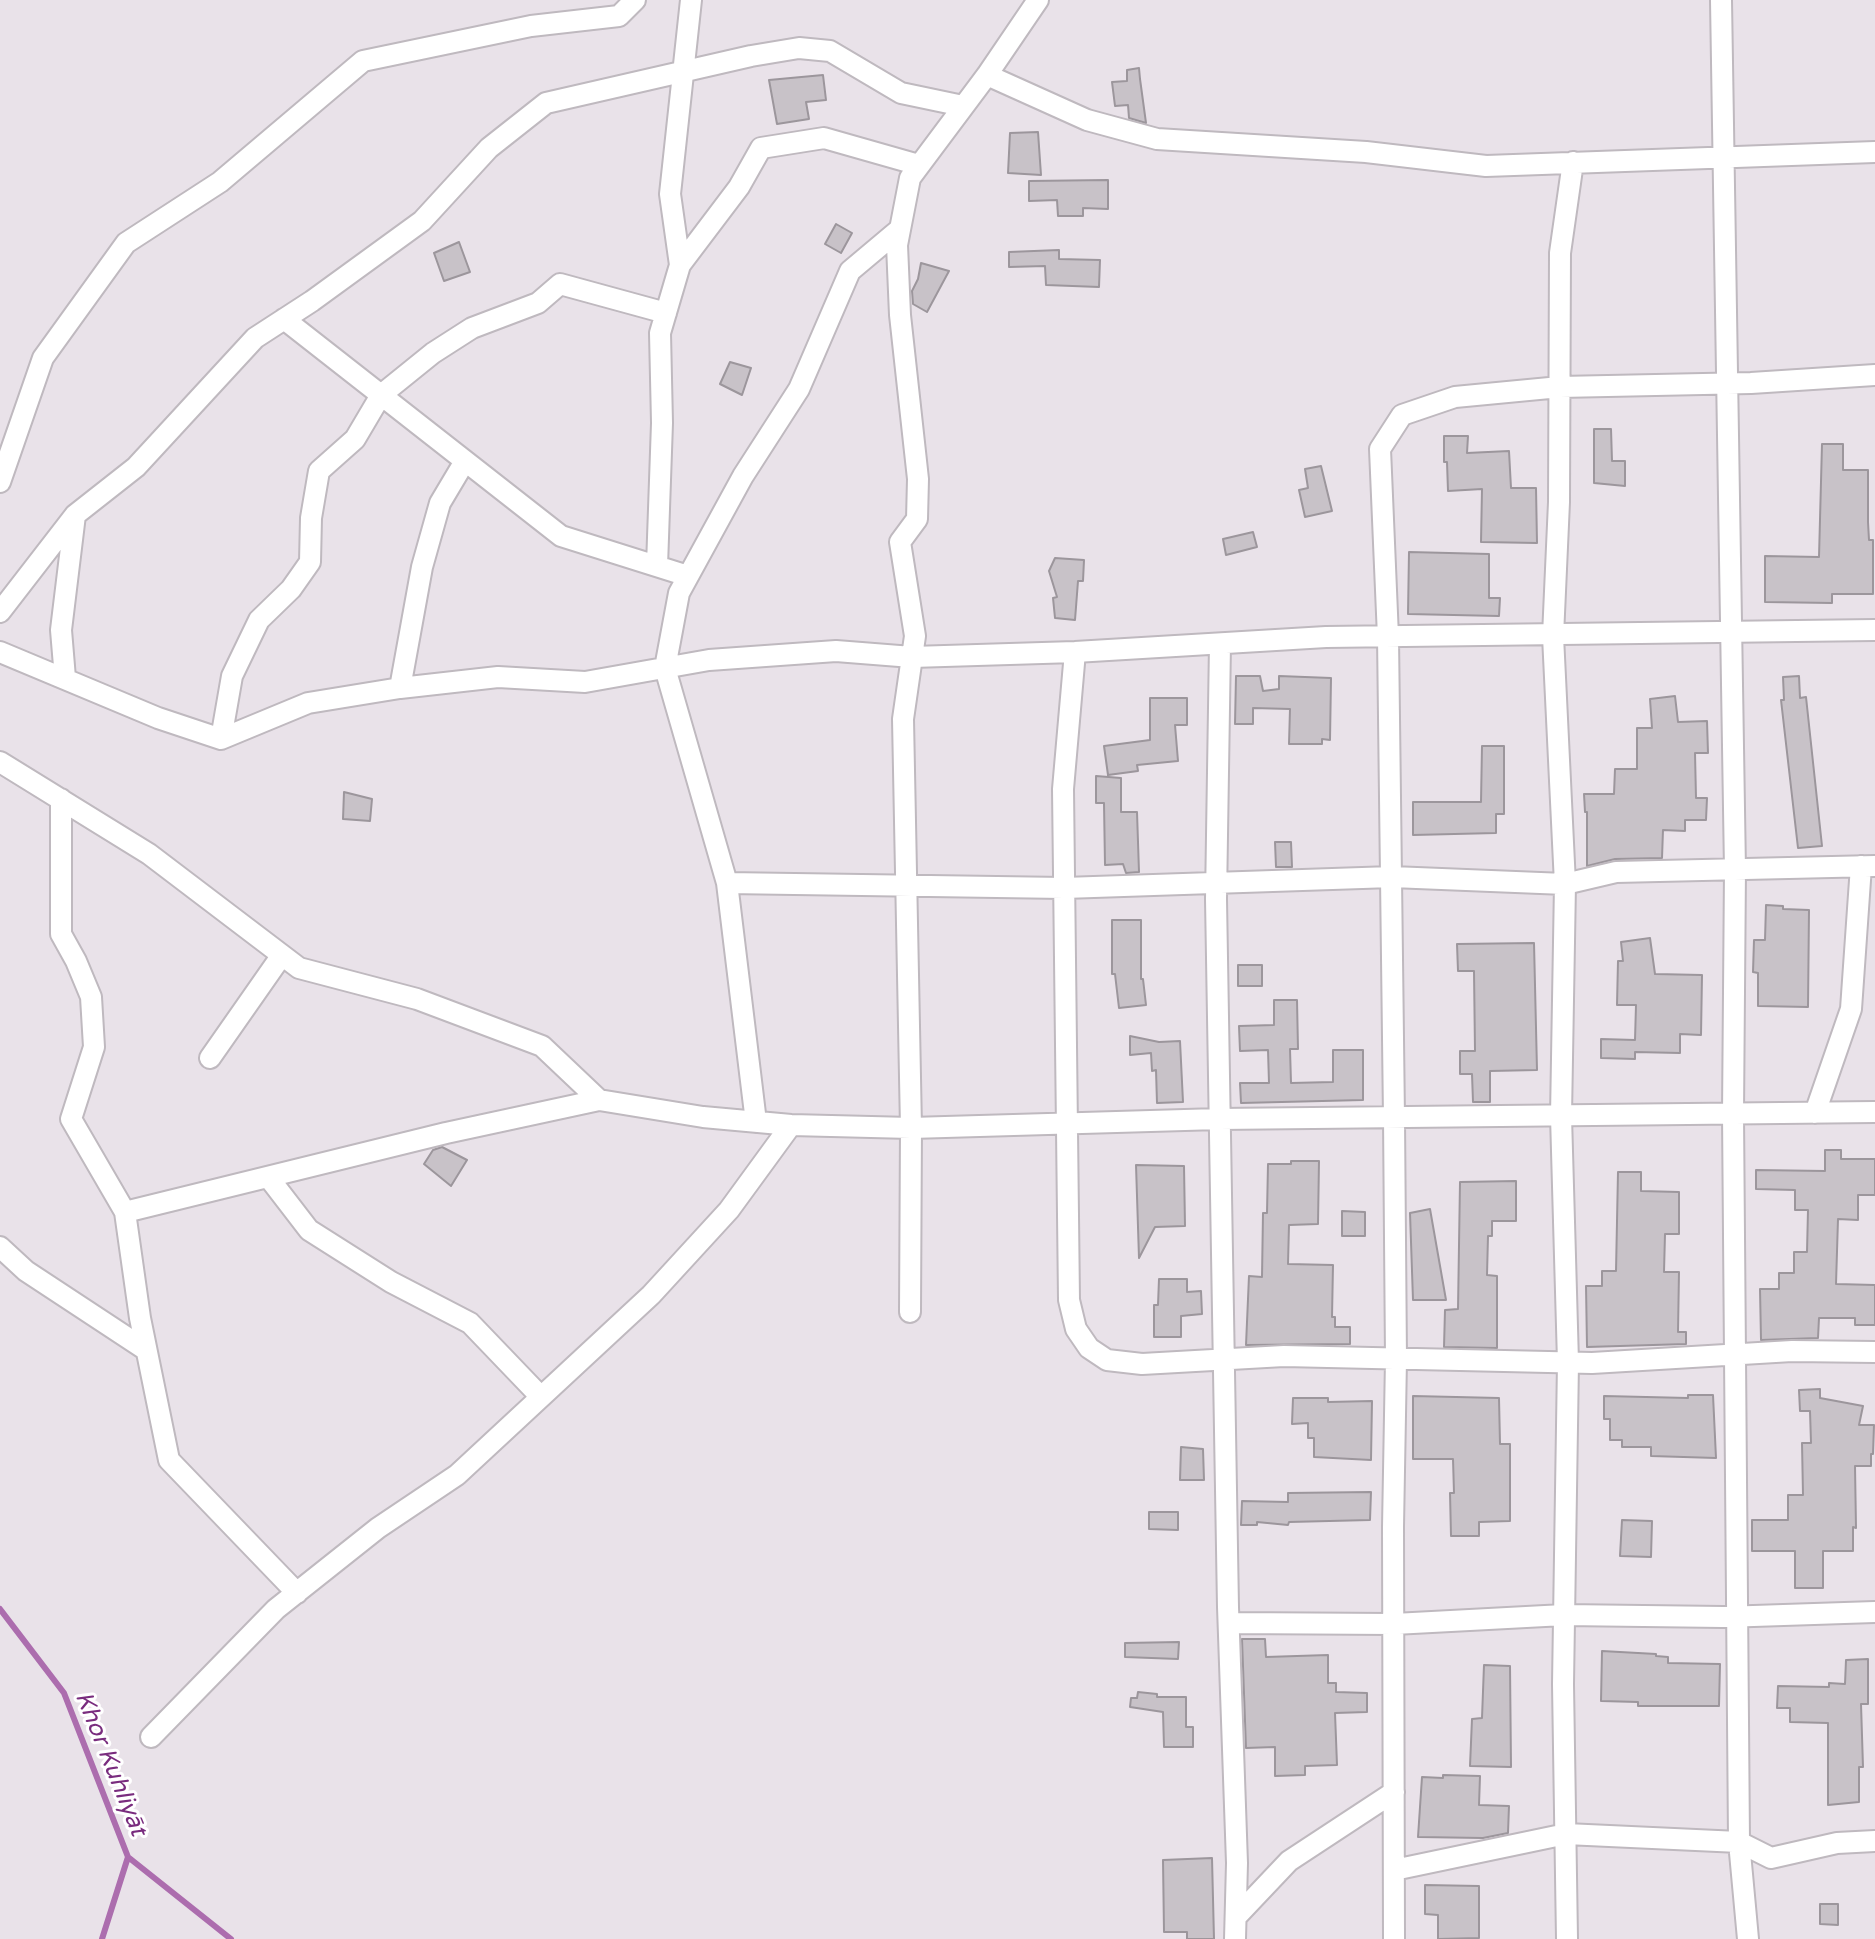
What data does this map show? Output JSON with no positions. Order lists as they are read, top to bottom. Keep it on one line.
{"water":["Khor Kuhliyāt"]}
